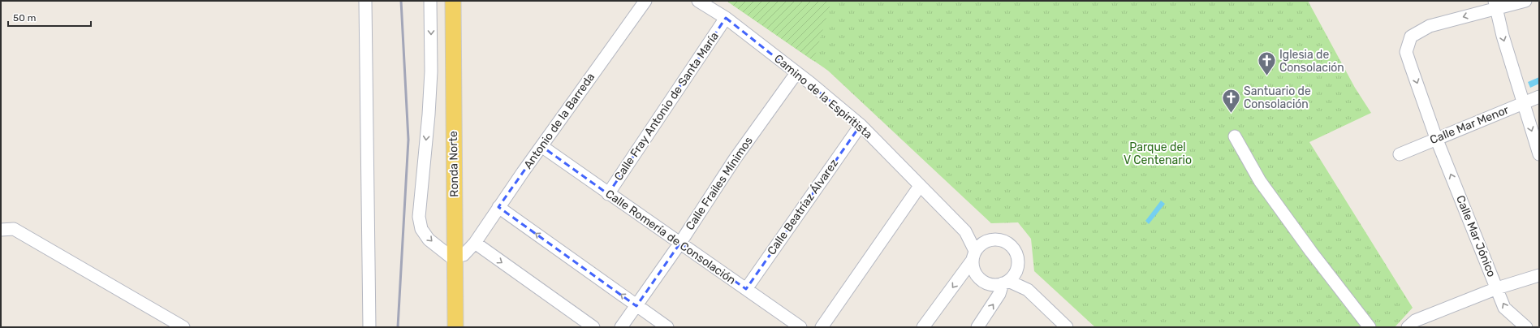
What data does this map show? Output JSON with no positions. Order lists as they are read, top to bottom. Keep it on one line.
{"streets":{"main road":["Ronda Norte"],"street":["Camino de la Espiritista","Calle Fray Antonio de Santa María","Antonio de la Barreda","Calle Mar Menor","Calle Frailes Mínimos","Calle Beatríaz Álvarez","Calle Mar Jónico","Calle Romería de Consolación"]},"crossings":[["Camino de la Espiritista","Calle Fray Antonio de Santa María"],["Camino de la Espiritista","Calle Frailes Mínimos"],["Camino de la Espiritista","Calle Beatríaz Álvarez"],["Calle Fray Antonio de Santa María","Calle Romería de Consolación"],["Antonio de la Barreda","Ronda Norte"],["Antonio de la Barreda","Calle Romería de Consolación"],["Calle Mar Menor","Calle Mar Jónico"],["Calle Frailes Mínimos","Calle Romería de Consolación"],["Calle Beatríaz Álvarez","Calle Romería de Consolación"]],"parks":["Parque del V Centenario"],"places":{"church":["Iglesia de Consolación","Santuario de Consolación"]},"scale_bar":"50 m"}
